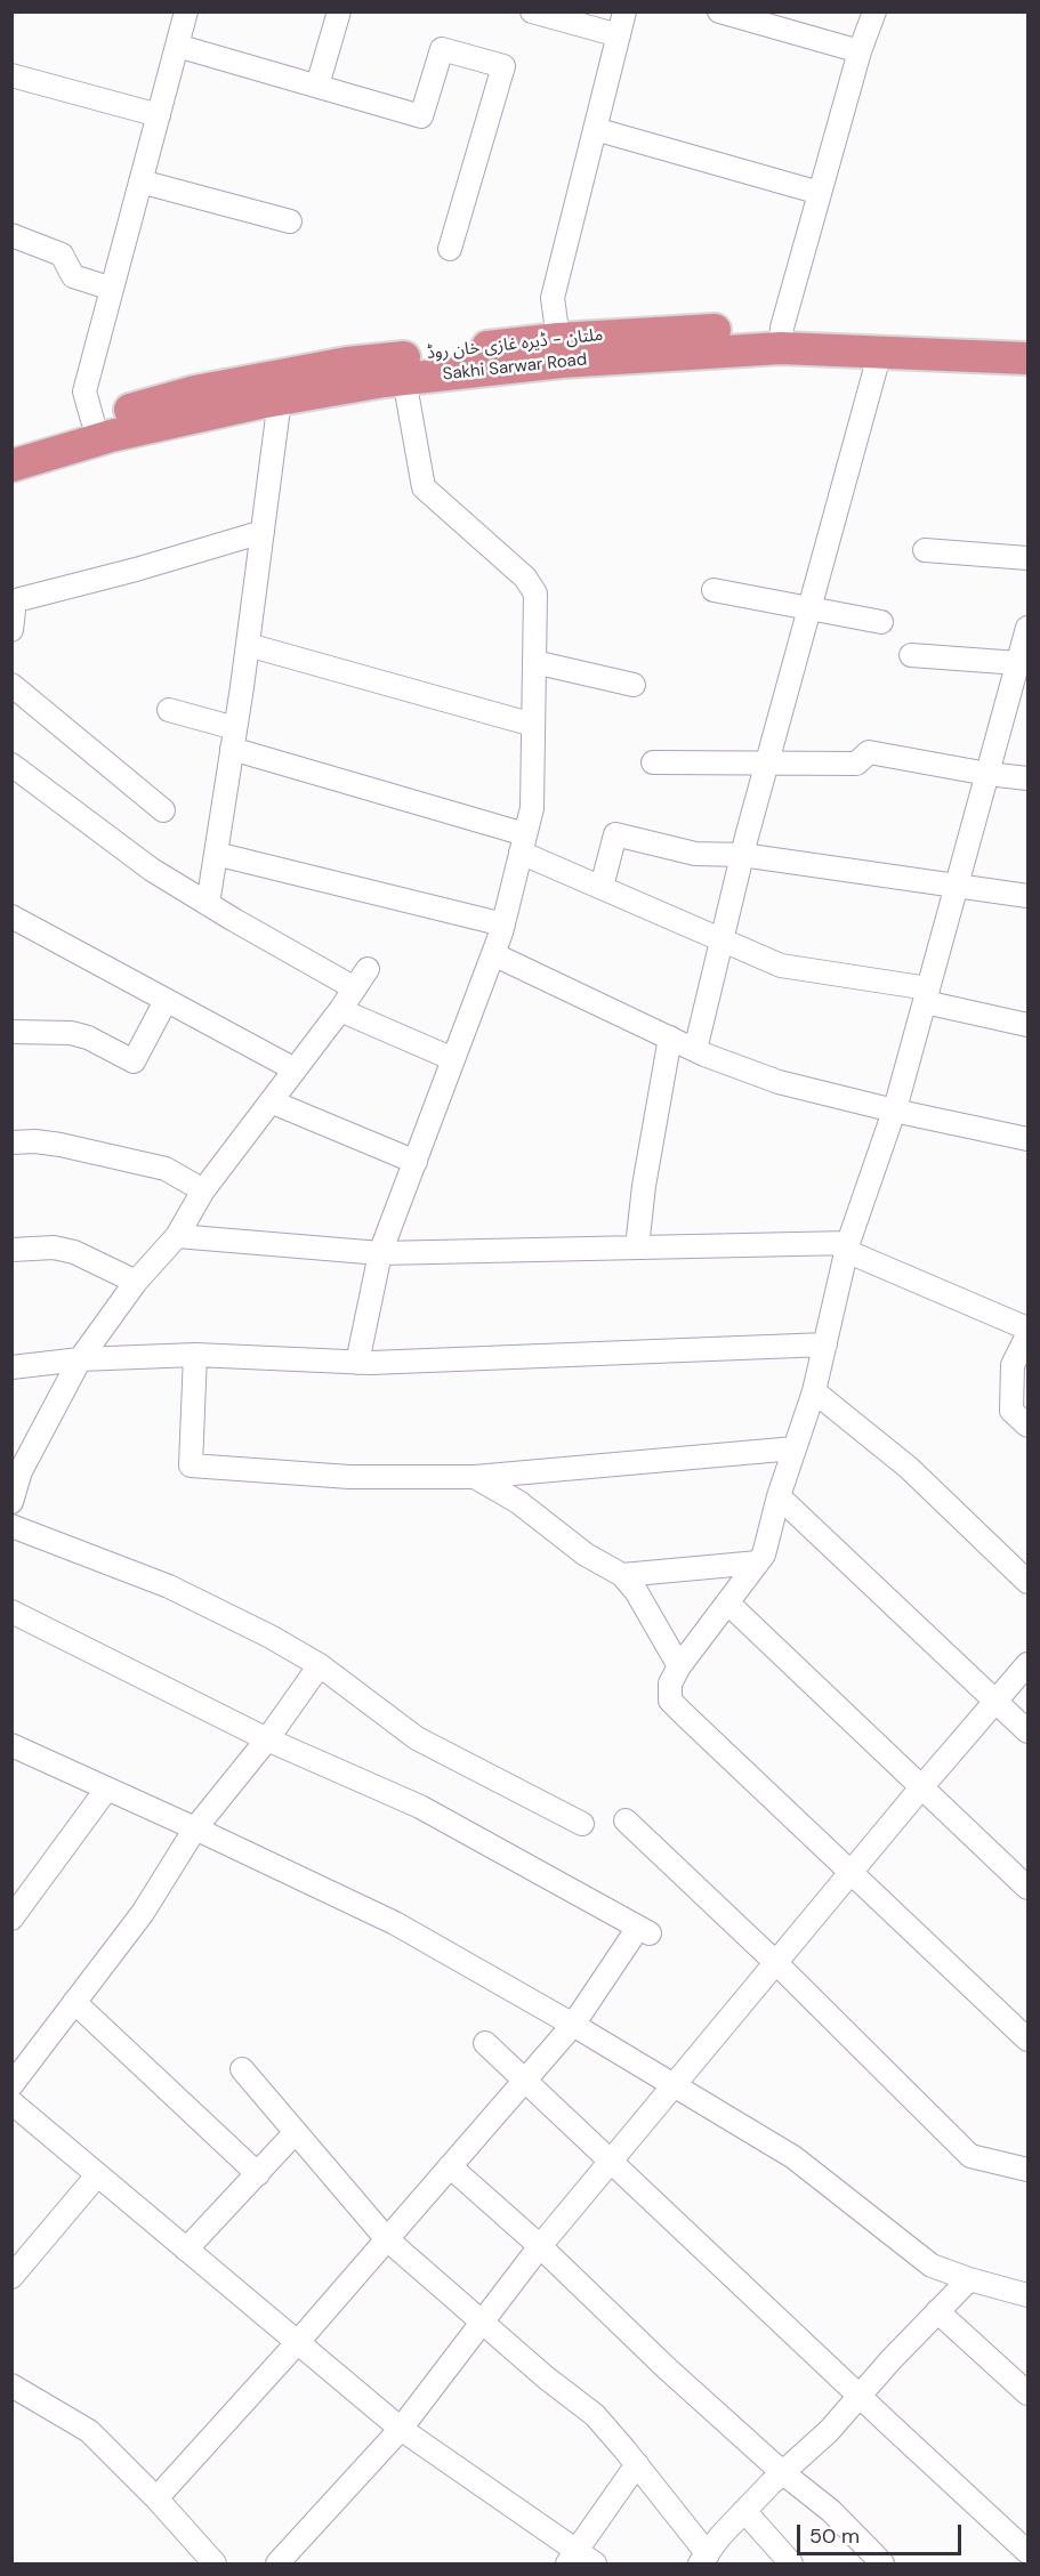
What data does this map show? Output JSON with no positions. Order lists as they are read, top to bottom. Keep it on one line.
{"streets":{"highway":["ملتان - ڈیرہ غازی خان روڈ","Sakhi Sarwar Road"]},"crossings":[["ملتان - ڈیرہ غازی خان روڈ","Sakhi Sarwar Road"]],"scale_bar":"50 m"}
